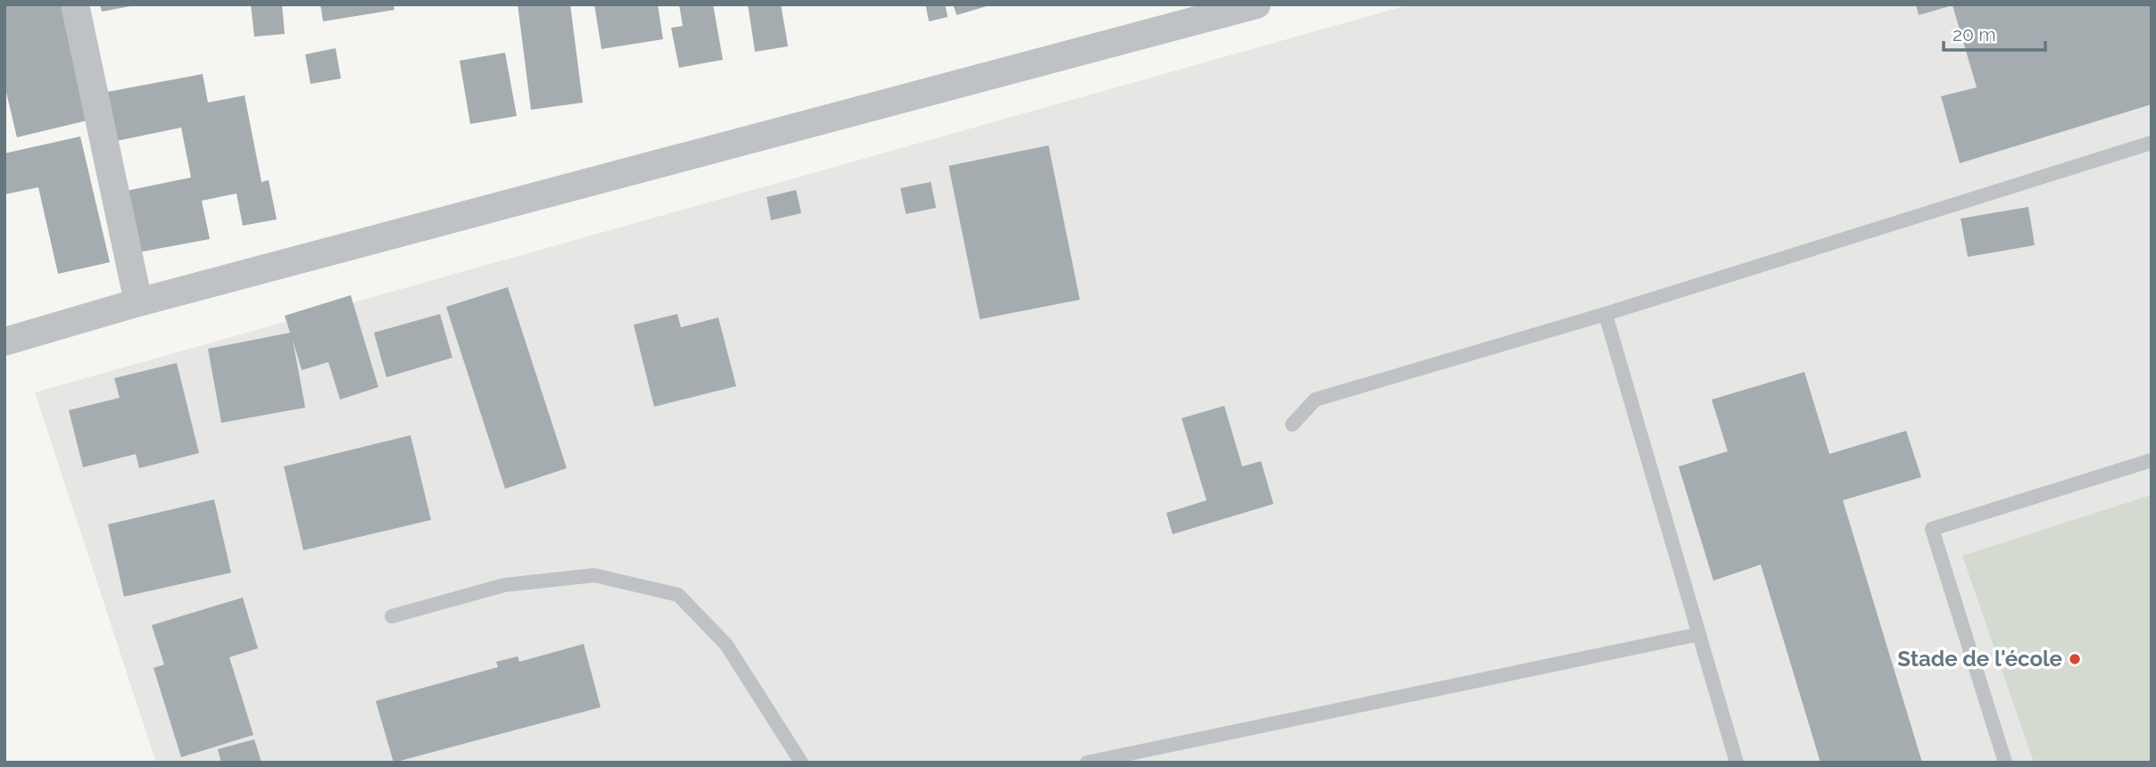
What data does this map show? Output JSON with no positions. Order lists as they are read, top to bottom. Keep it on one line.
{"places":["Stade de l'école"],"scale_bar":"20 m"}
